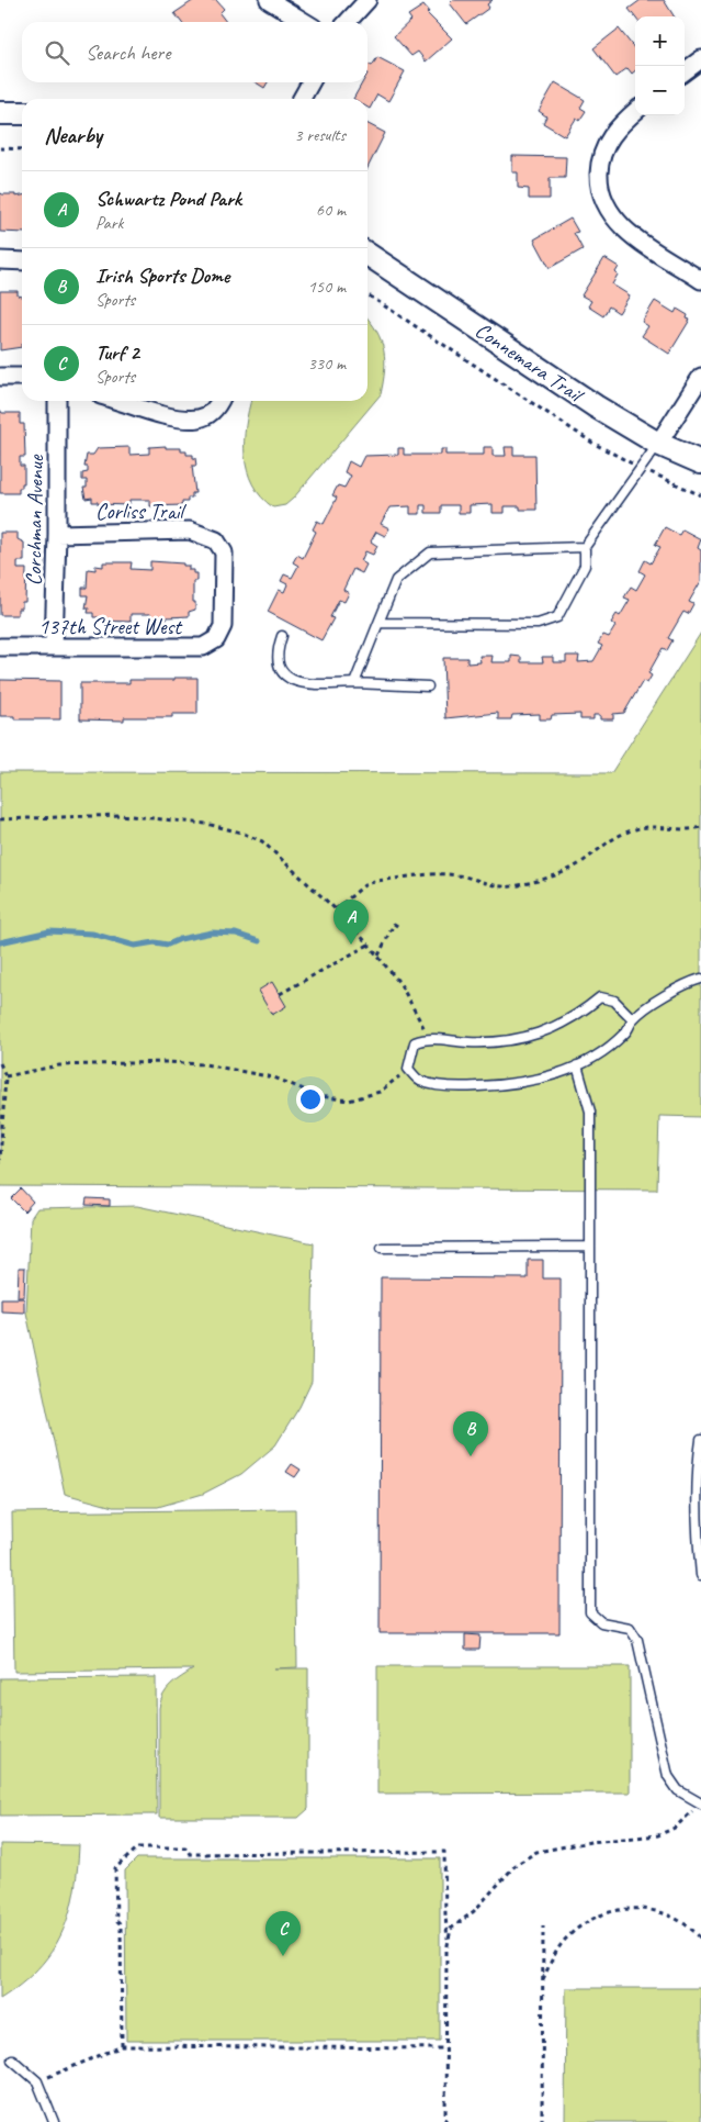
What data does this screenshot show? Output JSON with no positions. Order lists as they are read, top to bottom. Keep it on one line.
{"streets":{"street":["Connemara Trail","Corliss Trail","Corchman Avenue","137th Street West"]},"crossings":[["Corliss Trail","Corchman Avenue"],["Corliss Trail","137th Street West"],["Corchman Avenue","137th Street West"]],"page":{"map_buttons":["+","−"],"search":"Search here","heading":["Nearby","3 results"],"list":[{"mark":"A","name":"Schwartz Pond Park","note":"Park","value":"60 m"},{"mark":"B","name":"Irish Sports Dome","note":"Sports","value":"150 m"},{"mark":"C","name":"Turf 2","note":"Sports","value":"330 m"}],"pins":["A","B","C"]}}
